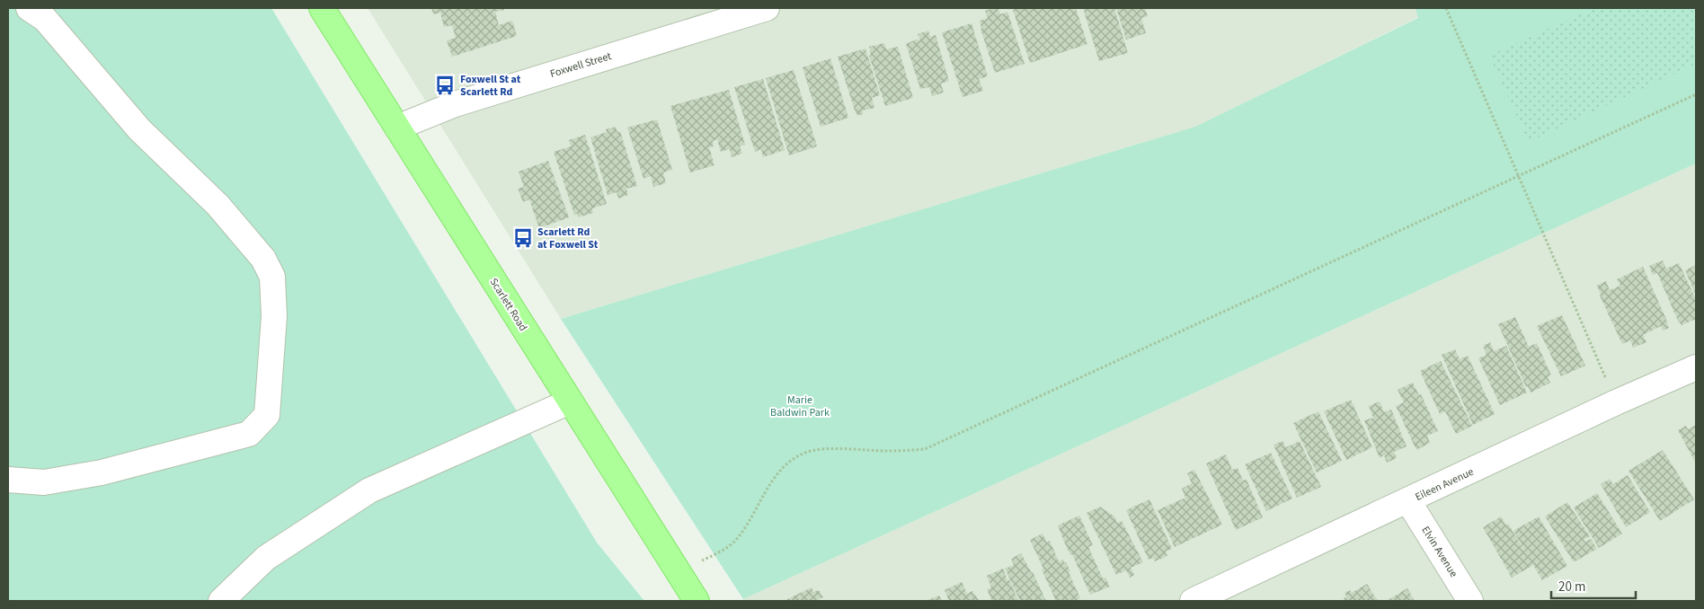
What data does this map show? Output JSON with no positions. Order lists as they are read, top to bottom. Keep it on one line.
{"streets":{"main road":["Scarlett Road"],"street":["Foxwell Street","Eileen Avenue","Elvin Avenue"]},"crossings":[["Foxwell Street","Scarlett Road"],["Eileen Avenue","Elvin Avenue"]],"parks":["Marie Baldwin Park"],"places":{"bus stop":["Foxwell St at Scarlett Rd","Scarlett Rd at Foxwell St"]},"scale_bar":"20 m"}
